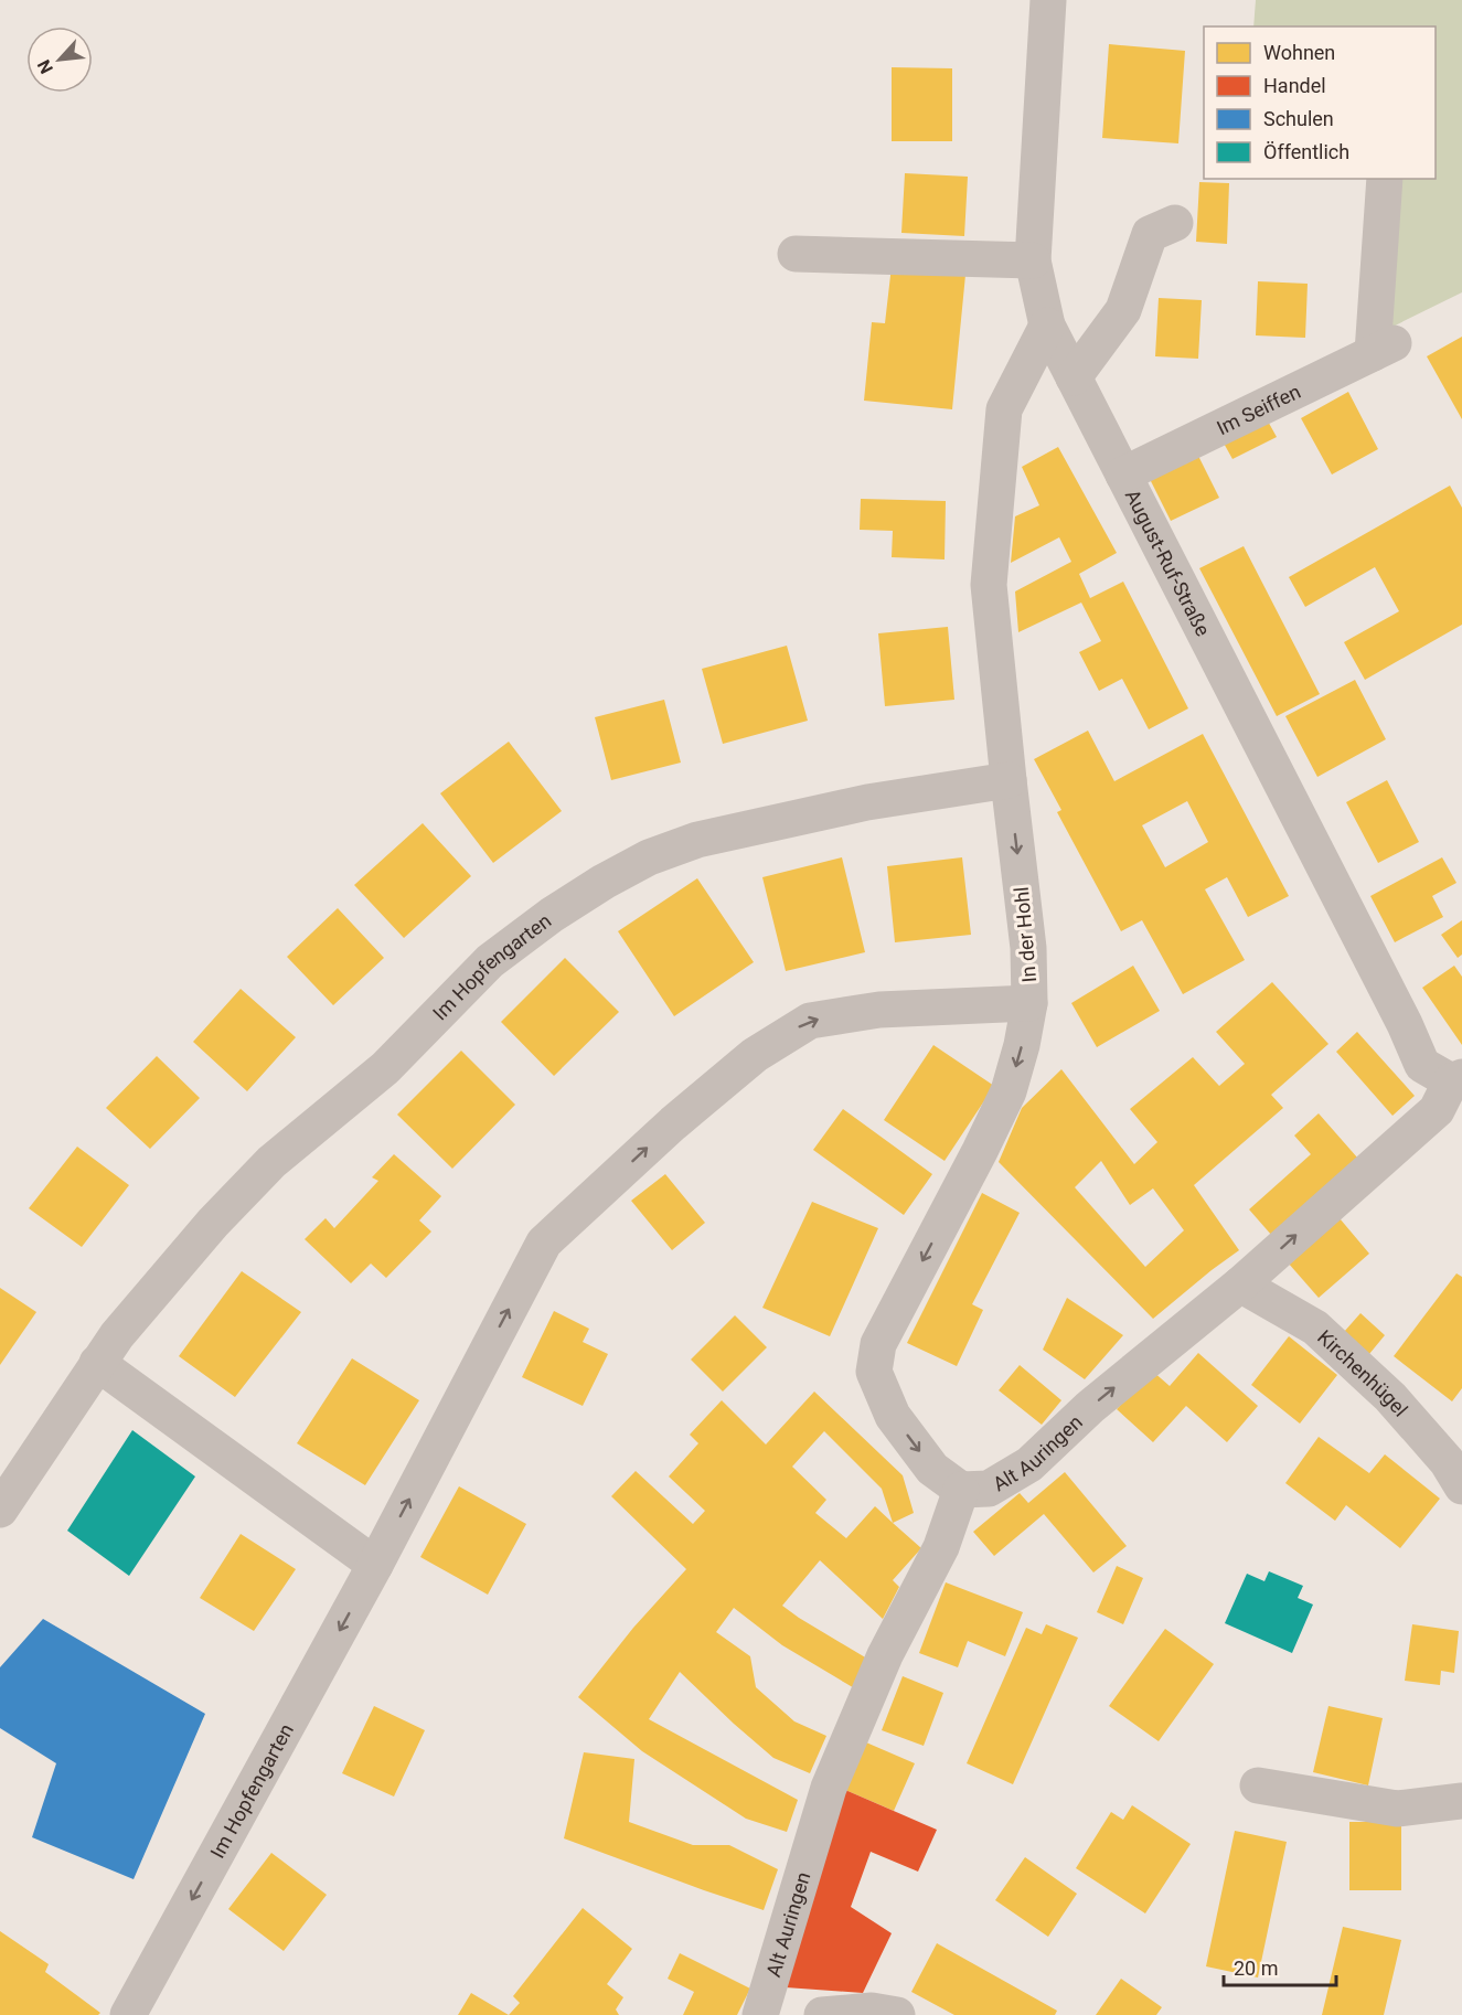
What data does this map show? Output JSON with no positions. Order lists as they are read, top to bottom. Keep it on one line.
{"streets":{"street":["Im Seiffen","August-Ruf-Straße","In der Hohl","Im Hopfengarten","Kirchenhügel","Alt Auringen"]},"crossings":[["Im Seiffen","August-Ruf-Straße"],["August-Ruf-Straße","In der Hohl"],["August-Ruf-Straße","Alt Auringen"],["In der Hohl","Im Hopfengarten"],["In der Hohl","Alt Auringen"],["Kirchenhügel","Alt Auringen"]],"one_way":["In der Hohl","Alt Auringen"],"legend":["Wohnen","Handel","Schulen","Öffentlich"],"scale_bar":"20 m","north":"bottom left"}
